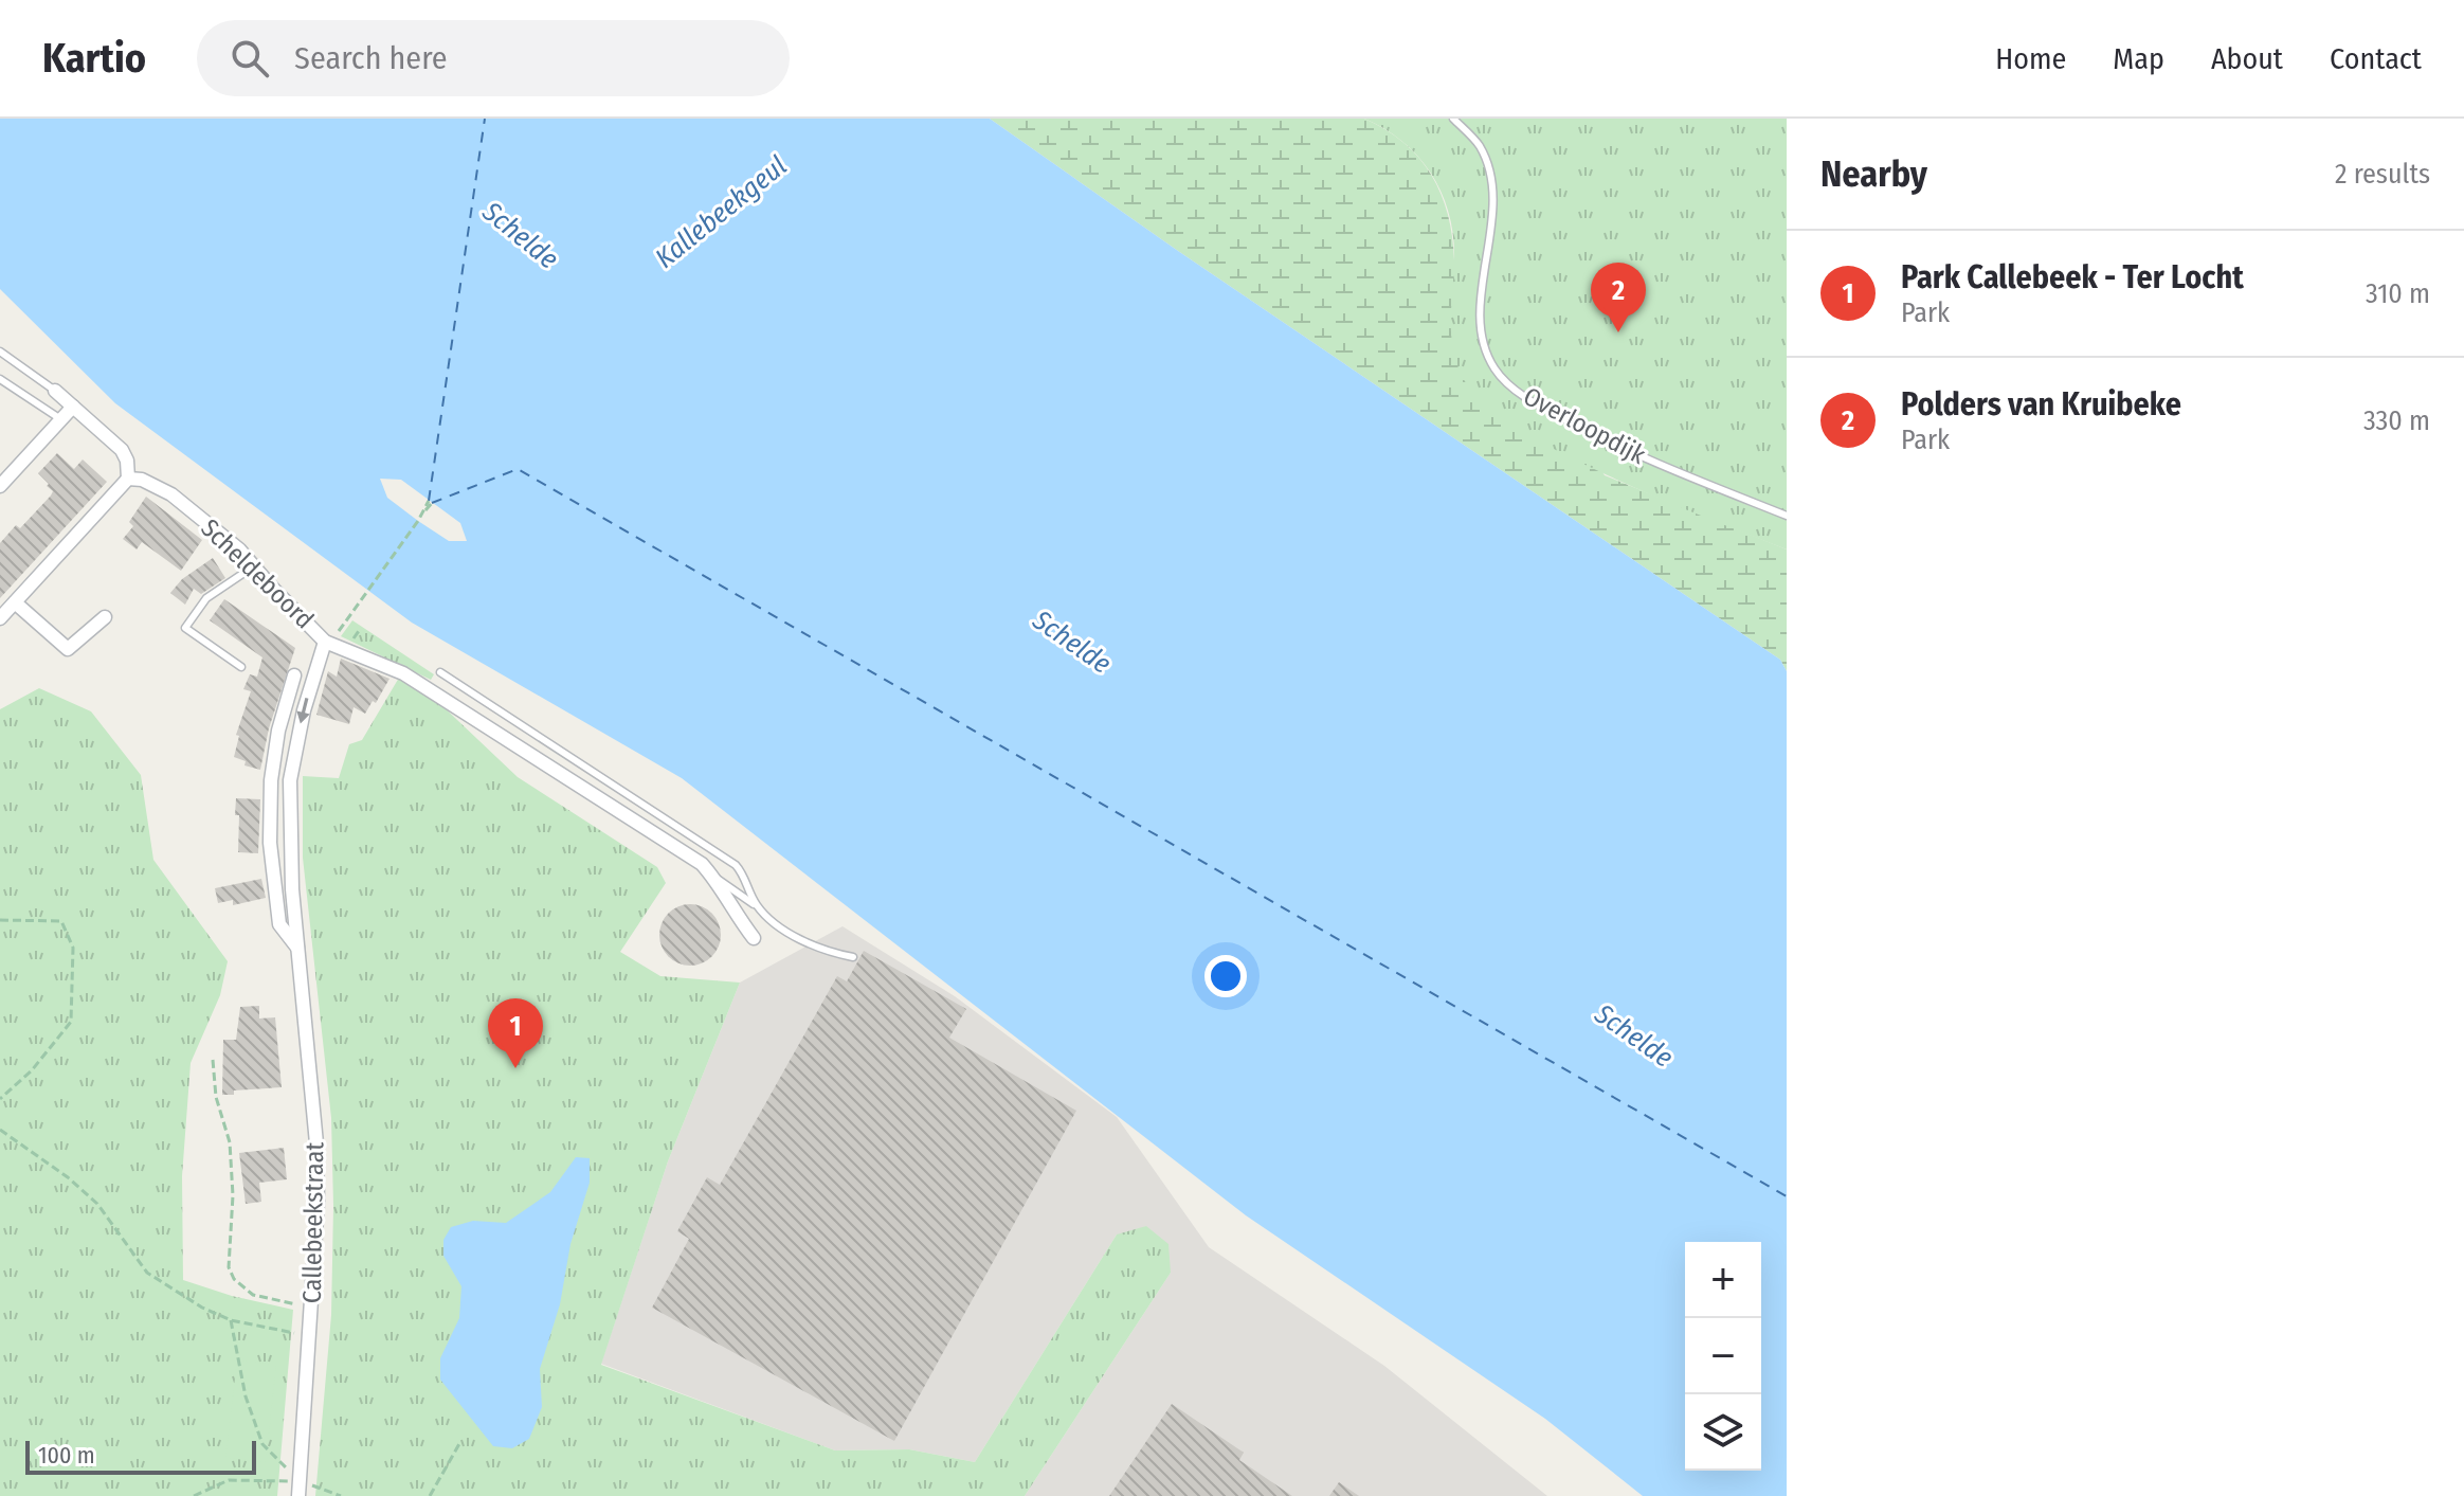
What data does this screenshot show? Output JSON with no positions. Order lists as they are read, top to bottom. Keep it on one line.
{"streets":{"street":["Scheldeboord","Callebeekstraat"],"lane":["Overloopdijk"]},"crossings":[["Scheldeboord","Callebeekstraat"]],"water":["Kallebeekgeul","Schelde"],"scale_bar":"100 m","page":{"header":"Kartio","search":"Search here","nav":["Home","Map","About","Contact"],"heading":["Nearby","2 results"],"list":[{"mark":"1","name":"Park Callebeek - Ter Locht","note":"Park","value":"310 m"},{"mark":"2","name":"Polders van Kruibeke","note":"Park","value":"330 m"}],"pins":["2","1"],"map_buttons":["+","−"],"scale":"100 m"}}
